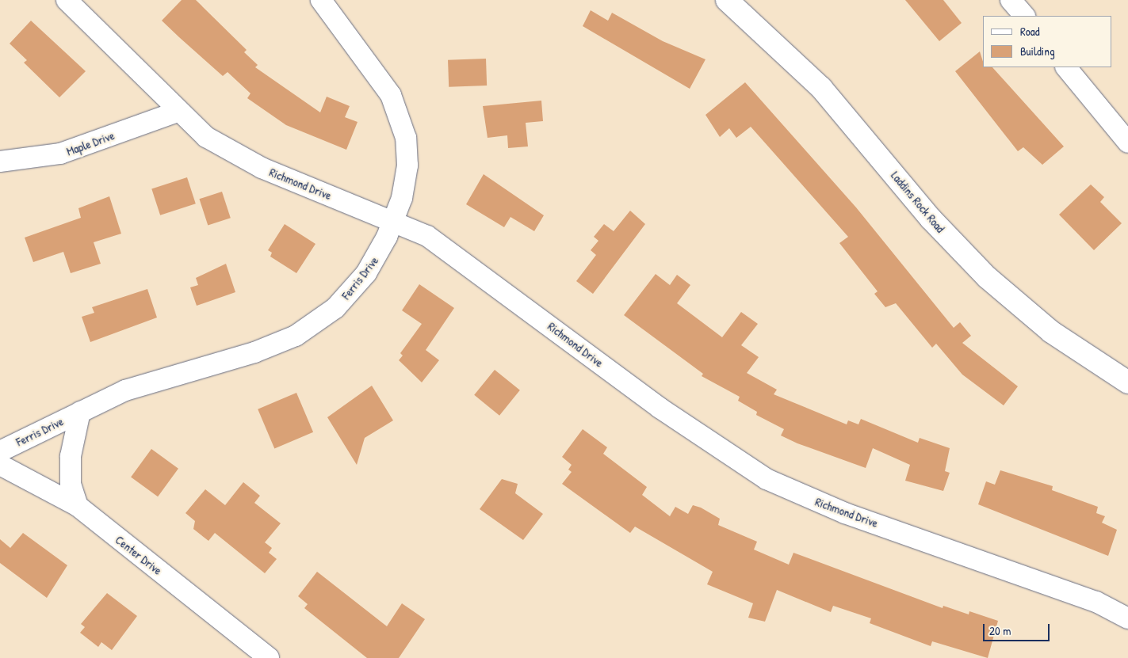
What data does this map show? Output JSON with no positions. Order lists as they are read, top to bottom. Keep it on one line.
{"streets":{"street":["Maple Drive","Richmond Drive","Laddins Rock Road","Ferris Drive","Center Drive"]},"crossings":[["Maple Drive","Richmond Drive"],["Richmond Drive","Ferris Drive"],["Ferris Drive","Center Drive"]],"legend":["Road","Building"],"scale_bar":"20 m"}
